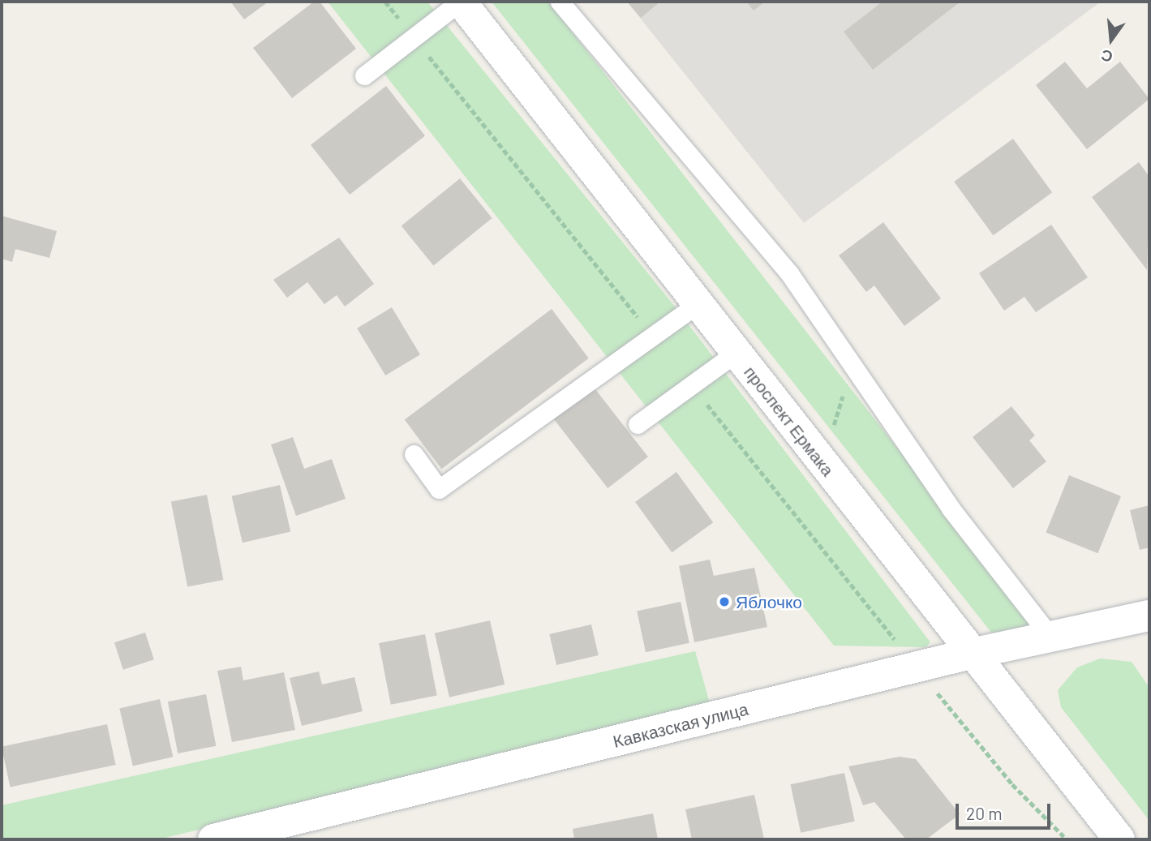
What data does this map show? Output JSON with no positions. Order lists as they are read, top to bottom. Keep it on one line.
{"streets":{"street":["проспект Ермака","Кавказская улица"]},"crossings":[["проспект Ермака","Кавказская улица"]],"places":["Яблочко"],"scale_bar":"20 m","north":"bottom"}
